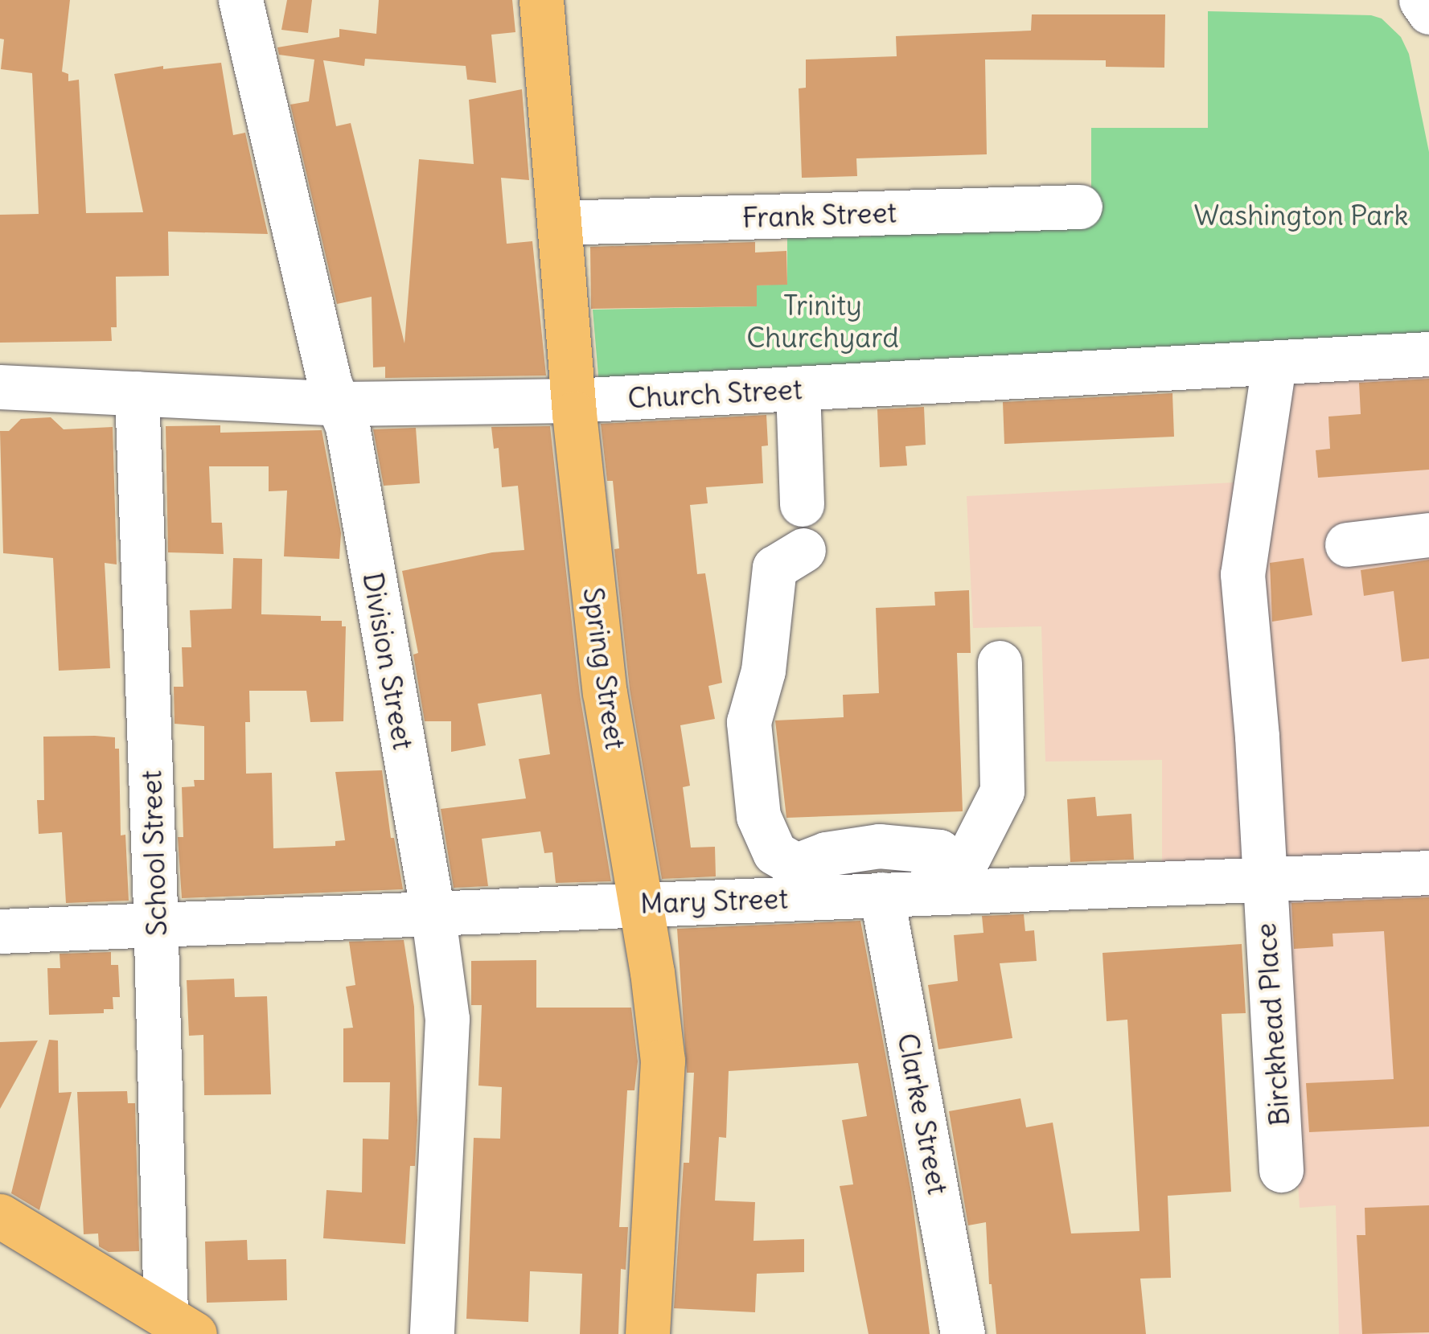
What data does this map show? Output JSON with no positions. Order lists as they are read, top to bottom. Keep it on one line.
{"streets":{"main road":["Spring Street"],"street":["Frank Street","Church Street","Division Street","School Street","Mary Street","Birckhead Place","Clarke Street"]},"crossings":[["Frank Street","Spring Street"],["Church Street","Division Street"],["Church Street","Spring Street"],["Church Street","School Street"],["Church Street","Birckhead Place"],["Division Street","Mary Street"],["Spring Street","Mary Street"],["School Street","Mary Street"],["Mary Street","Birckhead Place"],["Mary Street","Clarke Street"]],"parks":["Washington Park","Trinity Churchyard"]}
